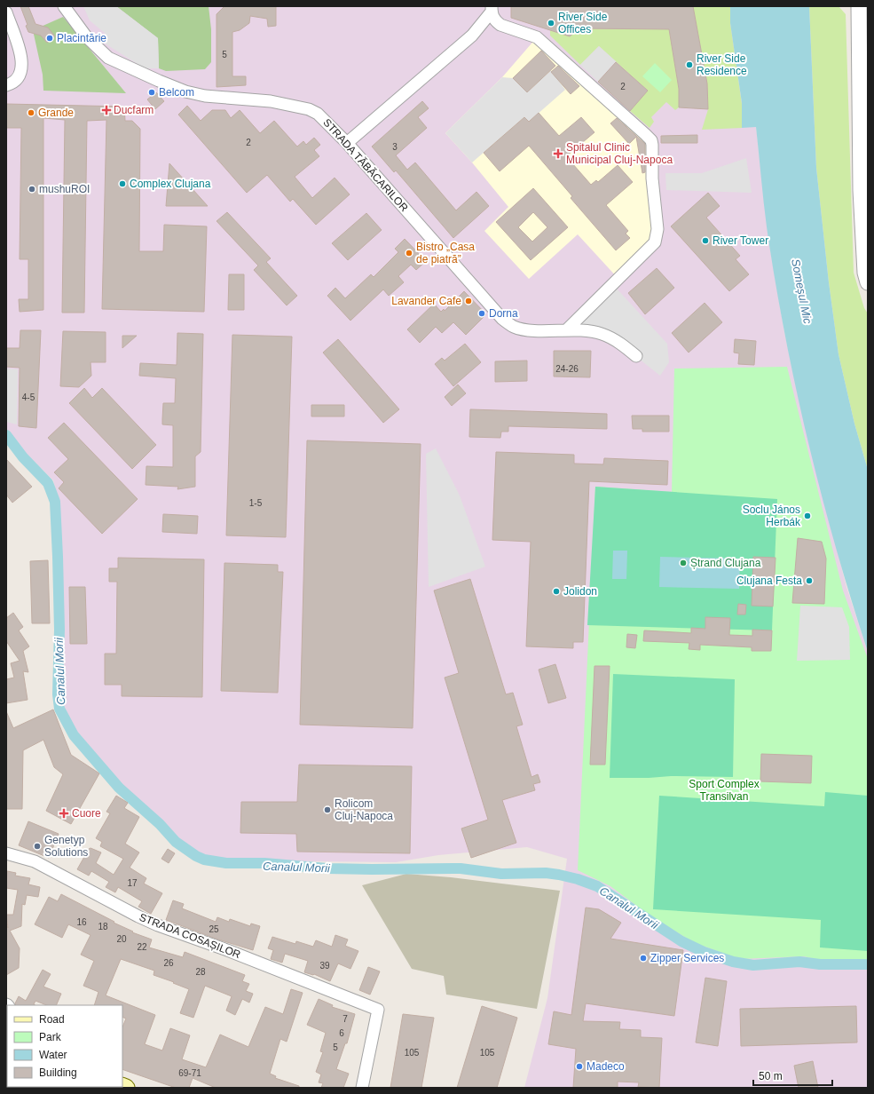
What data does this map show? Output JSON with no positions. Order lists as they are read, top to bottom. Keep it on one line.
{"streets":{"street":["STRADA TĂBĂCARILOR","STRADA COSAȘILOR"]},"water":["Someșul Mic","Canalul Morii"],"parks":["Sport Complex Transilvan"],"places":{"other":["River Side Offices","Placintărie","River Side Residence","Belcom","Grande","Complex Clujana","mushuROI","River Tower","Bistro „Casa de piatră”","Lavander Cafe","Dorna","Soclu János Herbák","Ștrand Clujana","Clujana Festa","Jolidon","Rolicom Cluj-Napoca","Genetyp Solutions","Zipper Services","Madeco"],"health":["Ducfarm","Spitalul Clinic Municipal Cluj-Napoca","Cuore"]},"house_numbers":["5","2","2","3","24-26","4-5","1-5","17","16","18","25","20","22","26","39","28","7","6","5","105","105","69-71"],"legend":["Road","Park","Water","Building"],"scale_bar":"50 m"}
